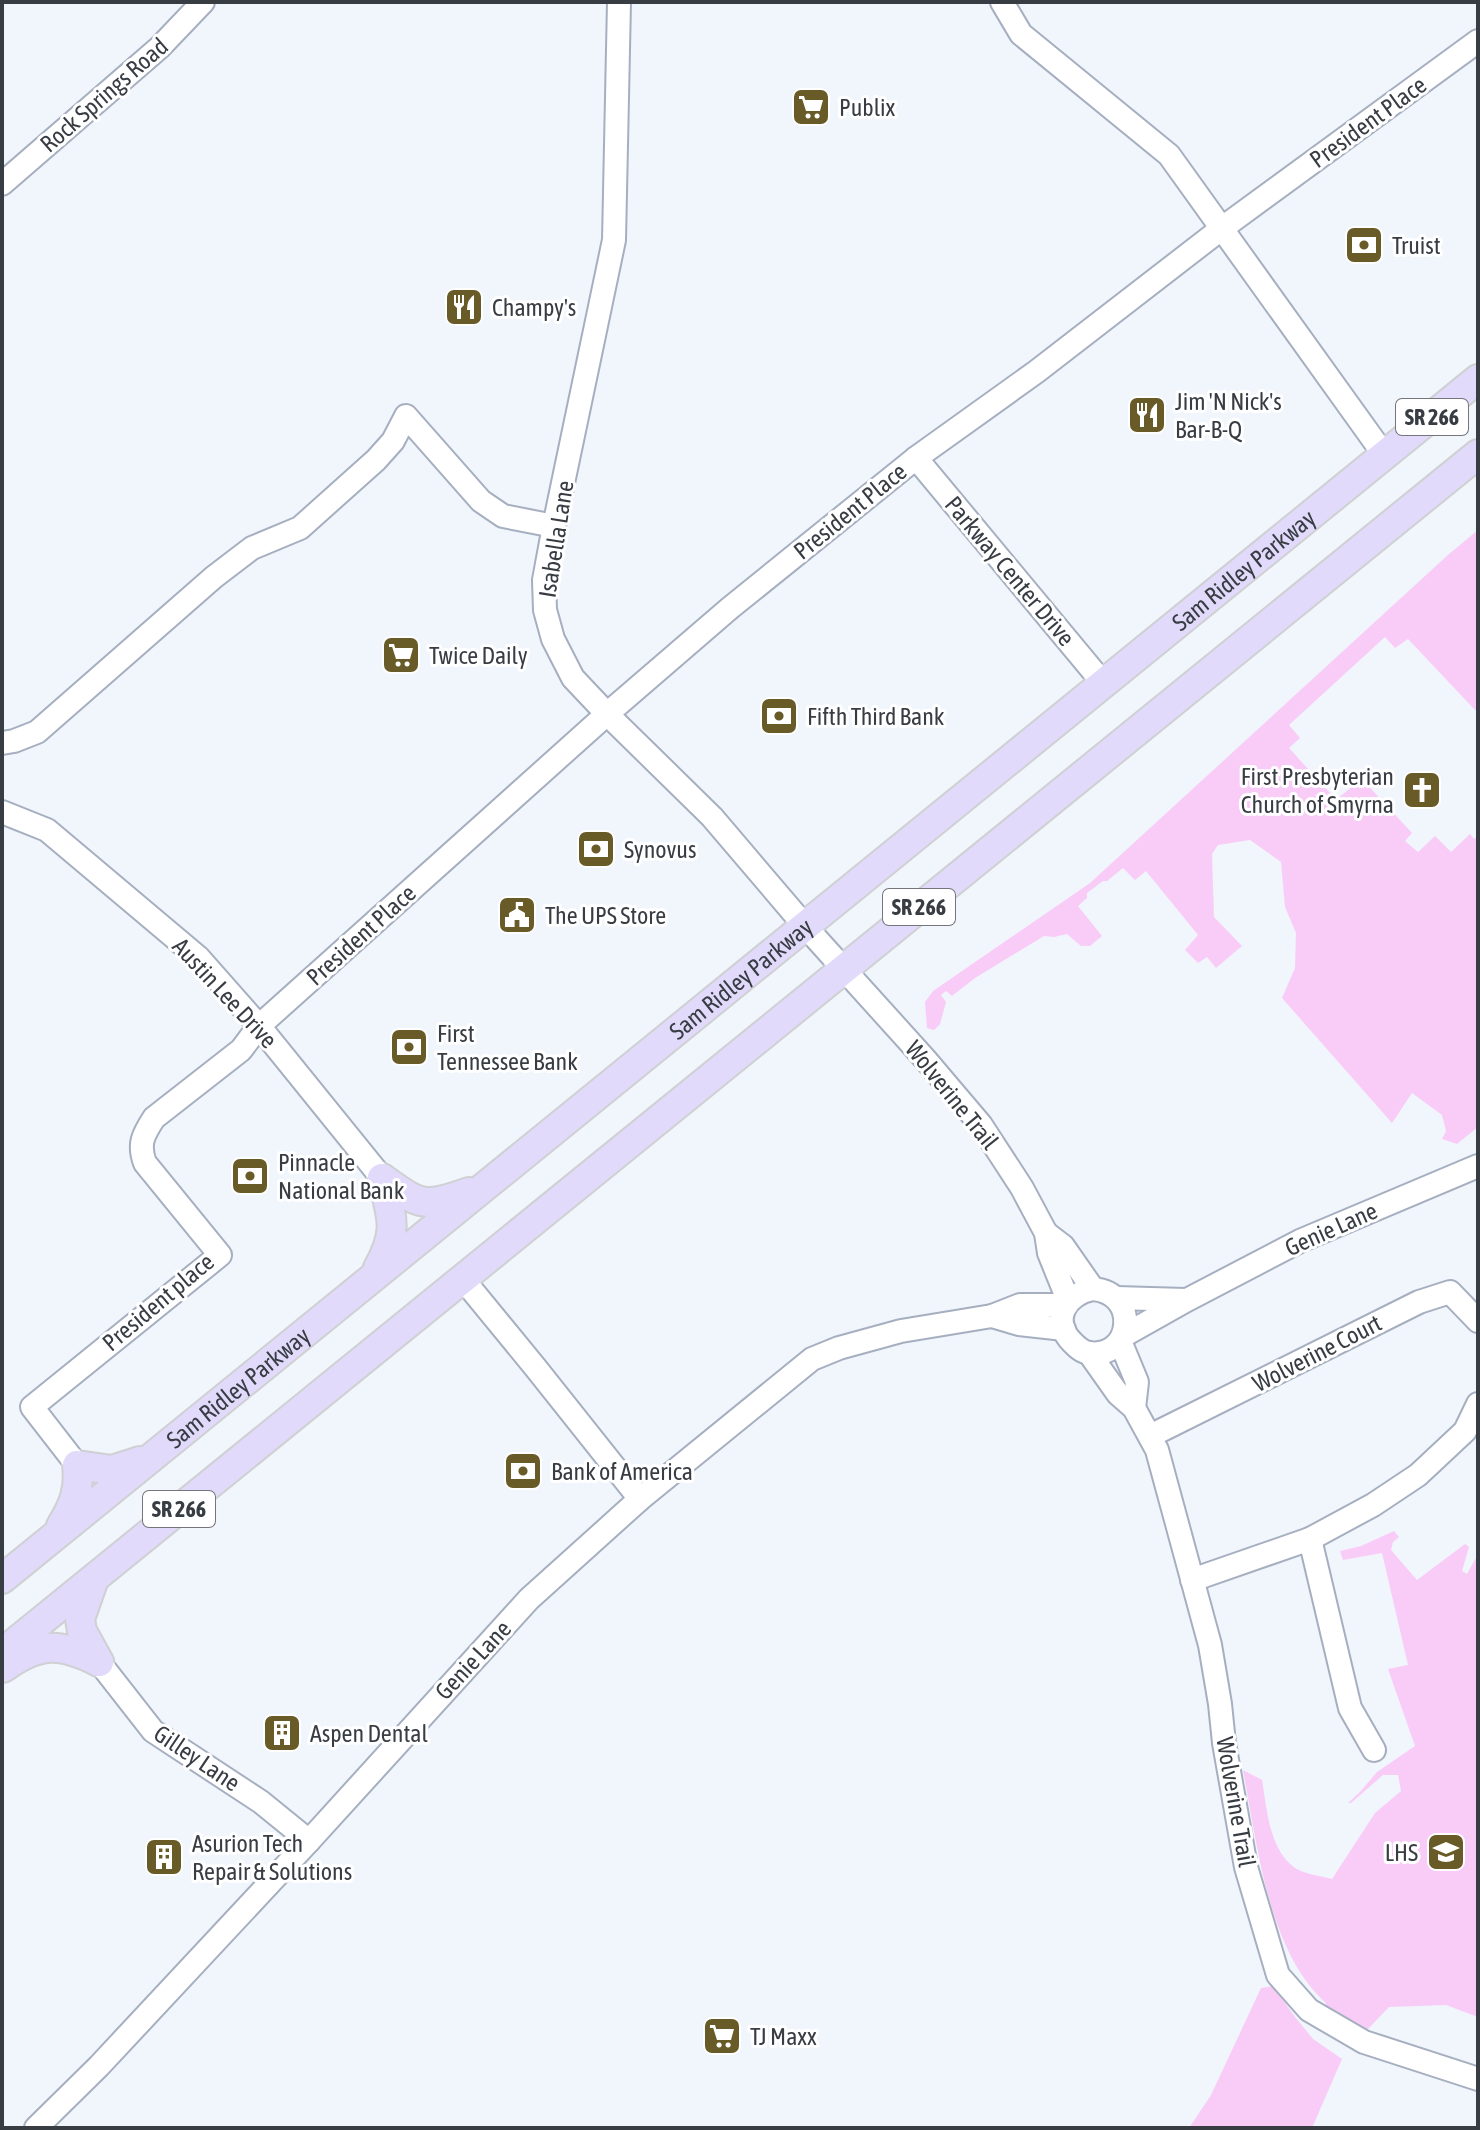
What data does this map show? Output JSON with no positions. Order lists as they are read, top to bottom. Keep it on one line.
{"streets":{"main road":["SR 266","Sam Ridley Parkway"],"street":["Rock Springs Road","President Place","Isabella Lane","Parkway Center Drive","Austin Lee Drive","Wolverine Trail","Genie Lane","President place","Wolverine Court","Gilley Lane"]},"crossings":[["President Place","Isabella Lane"],["President Place","Parkway Center Drive"],["President Place","Austin Lee Drive"],["President Place","President place"],["SR 266","Isabella Lane"],["SR 266","Wolverine Trail"],["Isabella Lane","Sam Ridley Parkway"],["Isabella Lane","Wolverine Trail"],["Parkway Center Drive","Sam Ridley Parkway"],["Austin Lee Drive","President place"],["Wolverine Trail","Genie Lane"],["Wolverine Trail","Wolverine Court"],["Genie Lane","Gilley Lane"]],"places":{"supermarket":["Publix","Twice Daily","TJ Maxx"],"bank":["Truist","Fifth Third Bank","Synovus","First Tennessee Bank","Pinnacle National Bank","Bank of America"],"restaurant":["Champy's","Jim 'N Nick's Bar-B-Q"],"church":["First Presbyterian Church of Smyrna"],"public building":["The UPS Store"],"building":["Aspen Dental","Asurion Tech Repair & Solutions"],"school or university":["LHS"]}}
